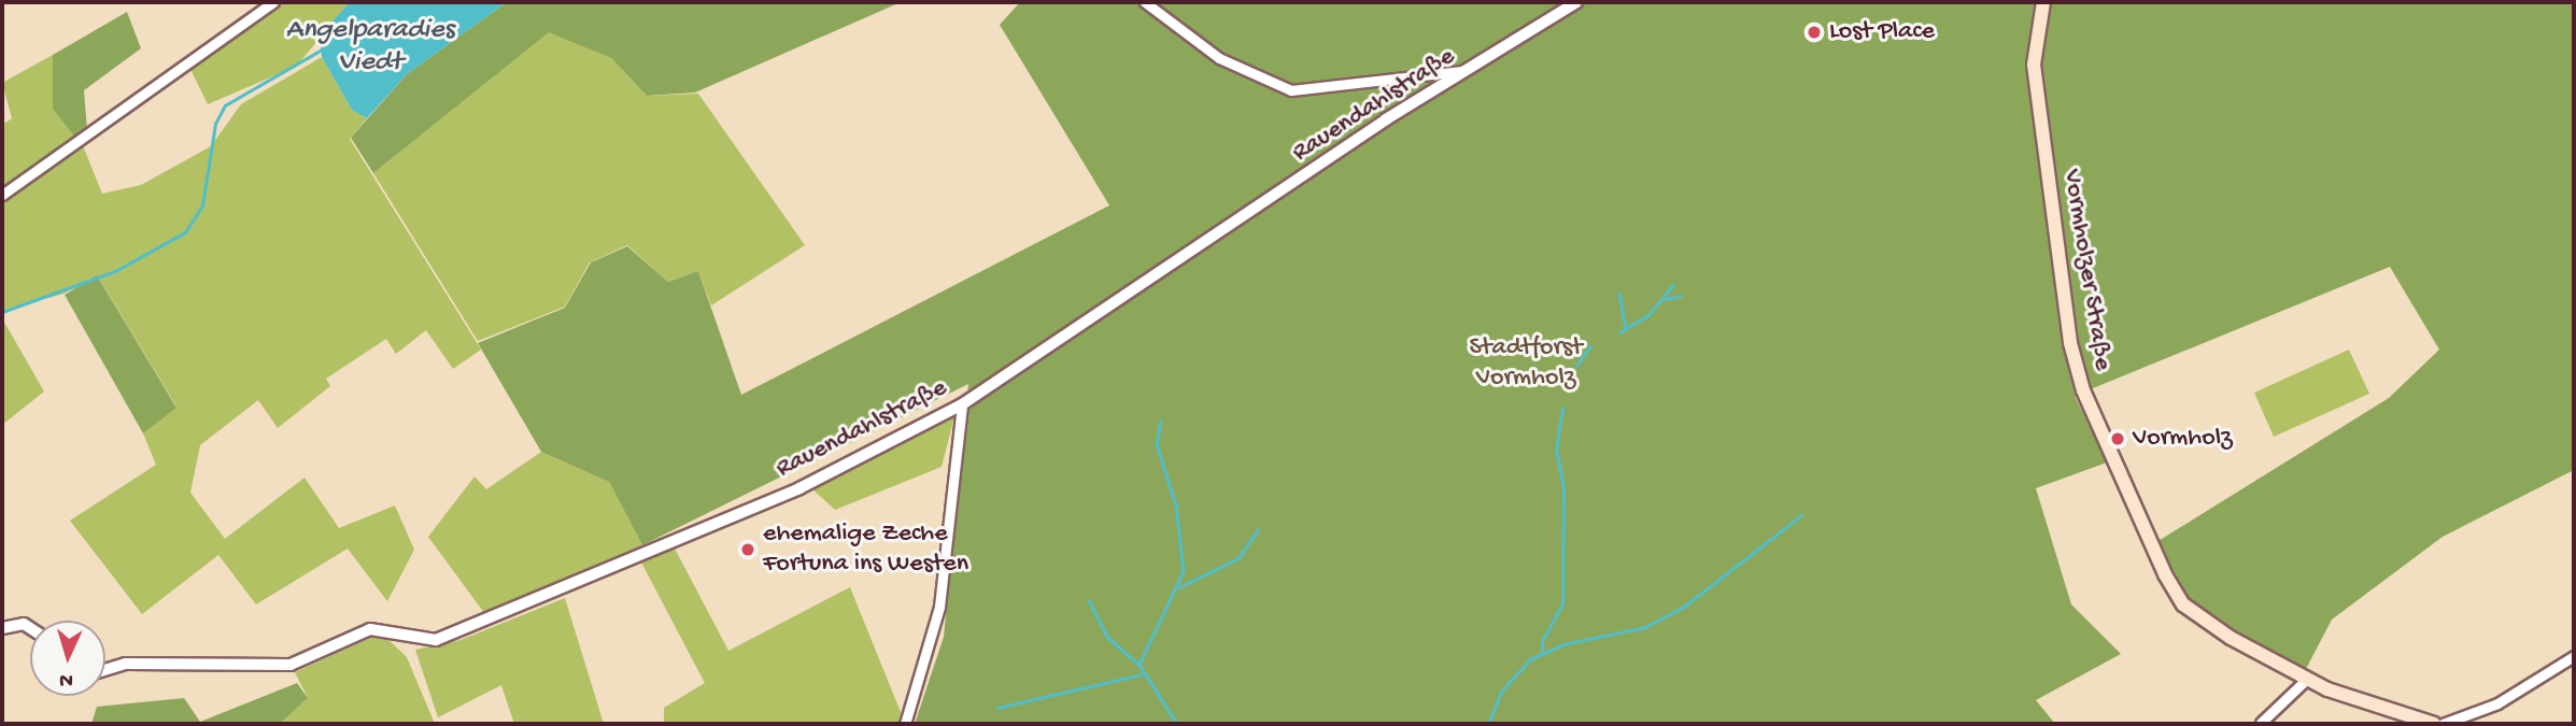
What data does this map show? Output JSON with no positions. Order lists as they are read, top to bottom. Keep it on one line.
{"streets":{"main road":["Vormholzer Straße"],"street":["Rauendahlstraße"]},"water":["Angelparadies Viedt"],"parks":["Stadtforst Vormholz"],"places":["Lost Place","Vormholz","ehemalige Zeche Fortuna ins Westen"],"north":"bottom"}
